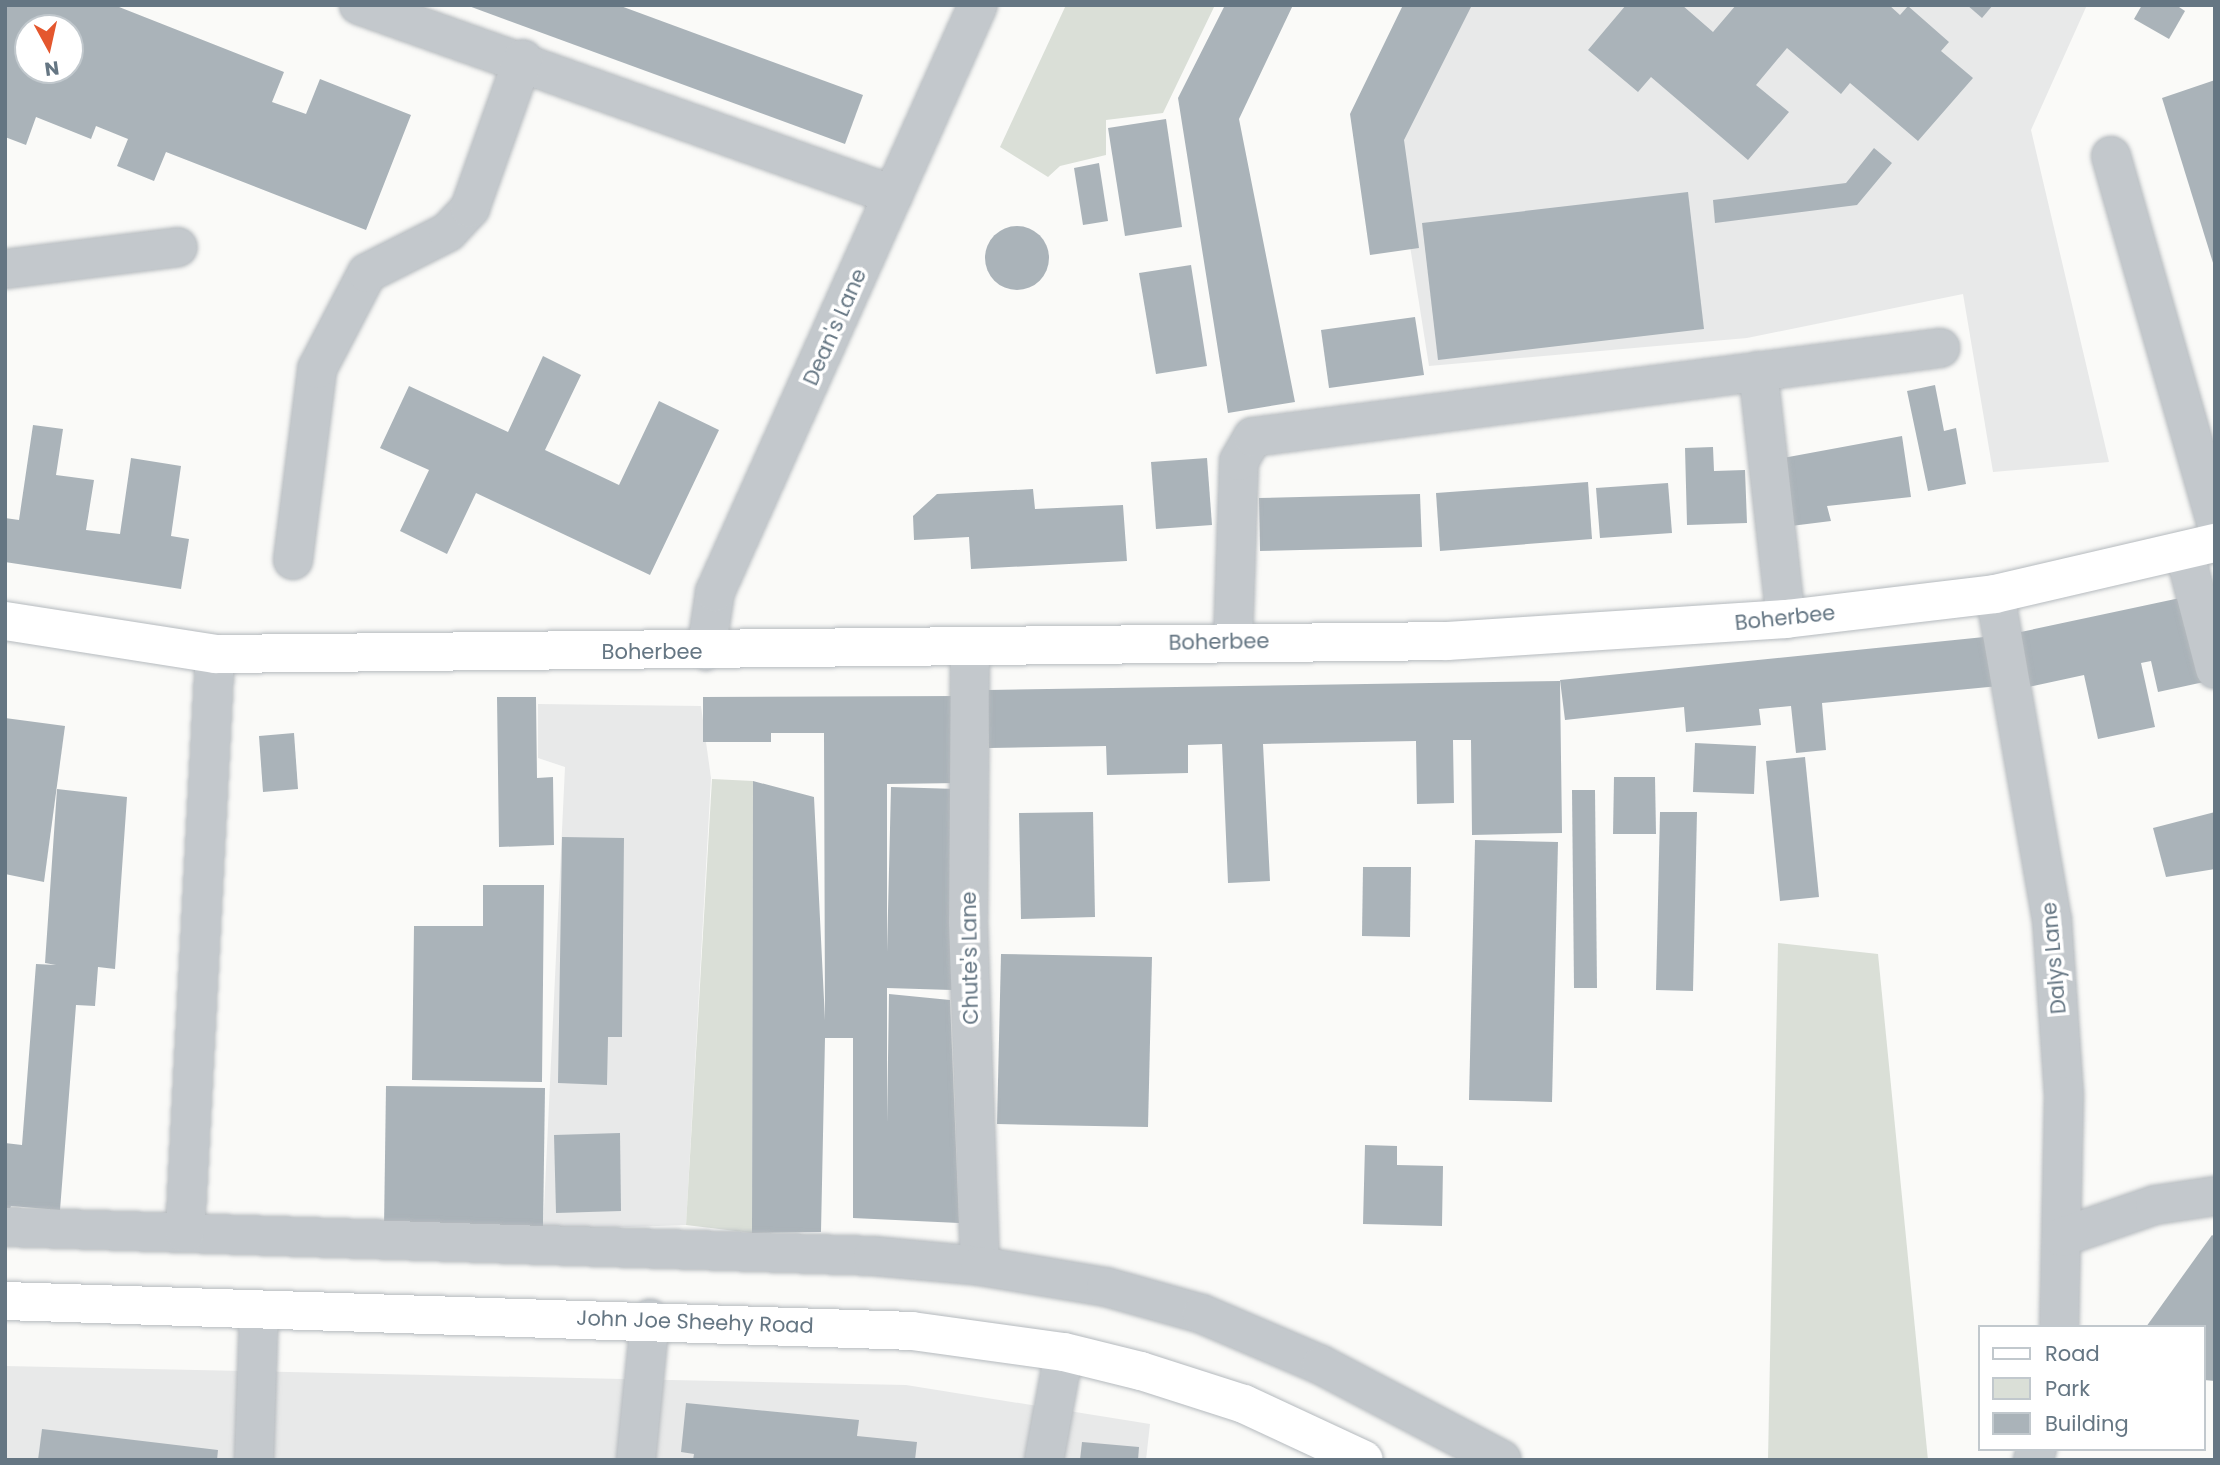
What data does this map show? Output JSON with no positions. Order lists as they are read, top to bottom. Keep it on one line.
{"streets":{"main road":["Boherbee","John Joe Sheehy Road"],"street":["Dean's Lane","Chute's Lane","Dalys Lane"]},"crossings":[["Dean's Lane","Boherbee"],["Boherbee","Chute's Lane"],["Boherbee","Dalys Lane"]],"legend":["Road","Park","Building"],"north":"bottom"}
